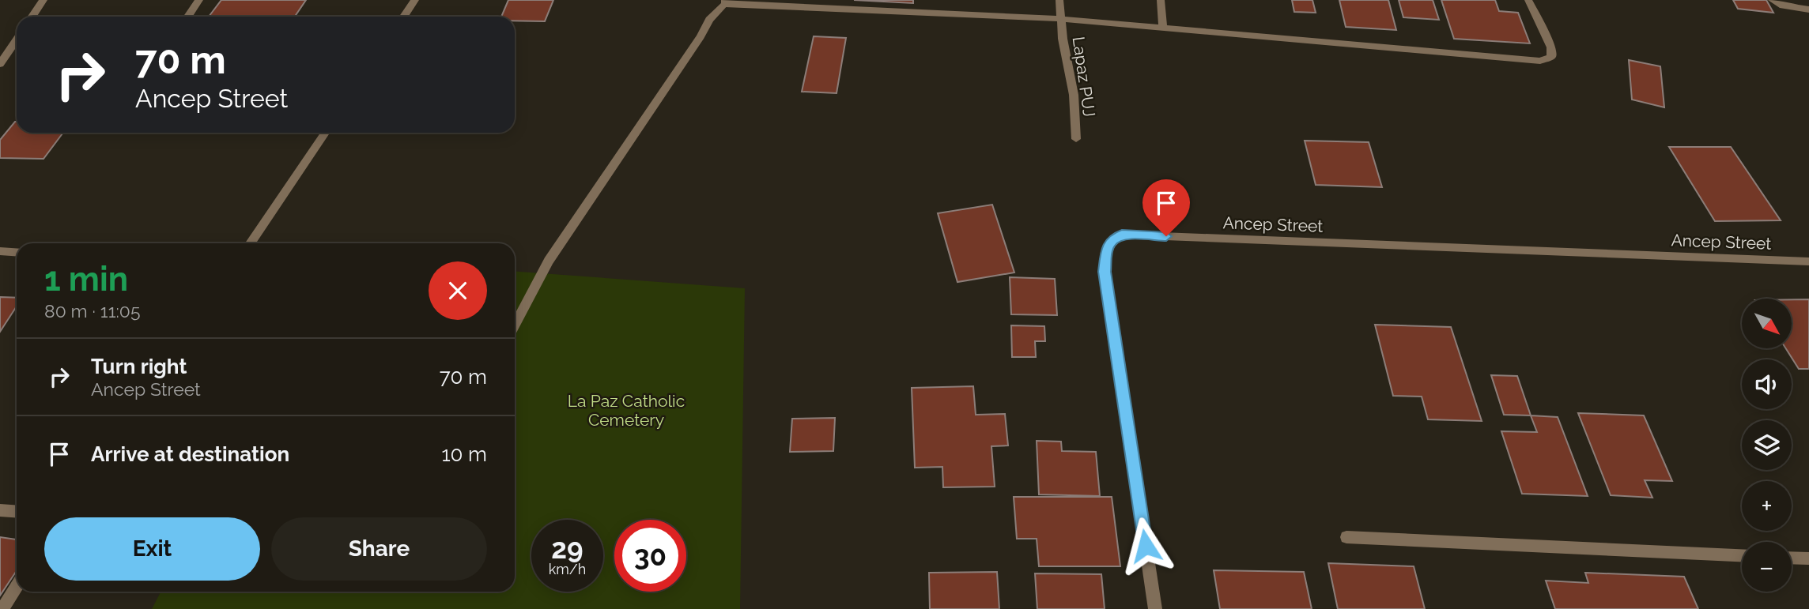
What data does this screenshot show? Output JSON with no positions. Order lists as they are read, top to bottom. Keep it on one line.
{"streets":{"street":["Lapaz PUJ","Ancep Street"]},"parks":["La Paz Catholic Cemetery"],"north":"bottom right","page":{"turn":["70 m","Ancep Street"],"heading":["1 min","80 m · 11:05"],"map_buttons":["+","−"],"list":[{"name":"Turn right","note":"Ancep Street","value":"70 m"},{"name":"Arrive at destination","value":"10 m"}],"buttons":["Exit","Share"],"speed":"29 km/h","limit":"30"}}
